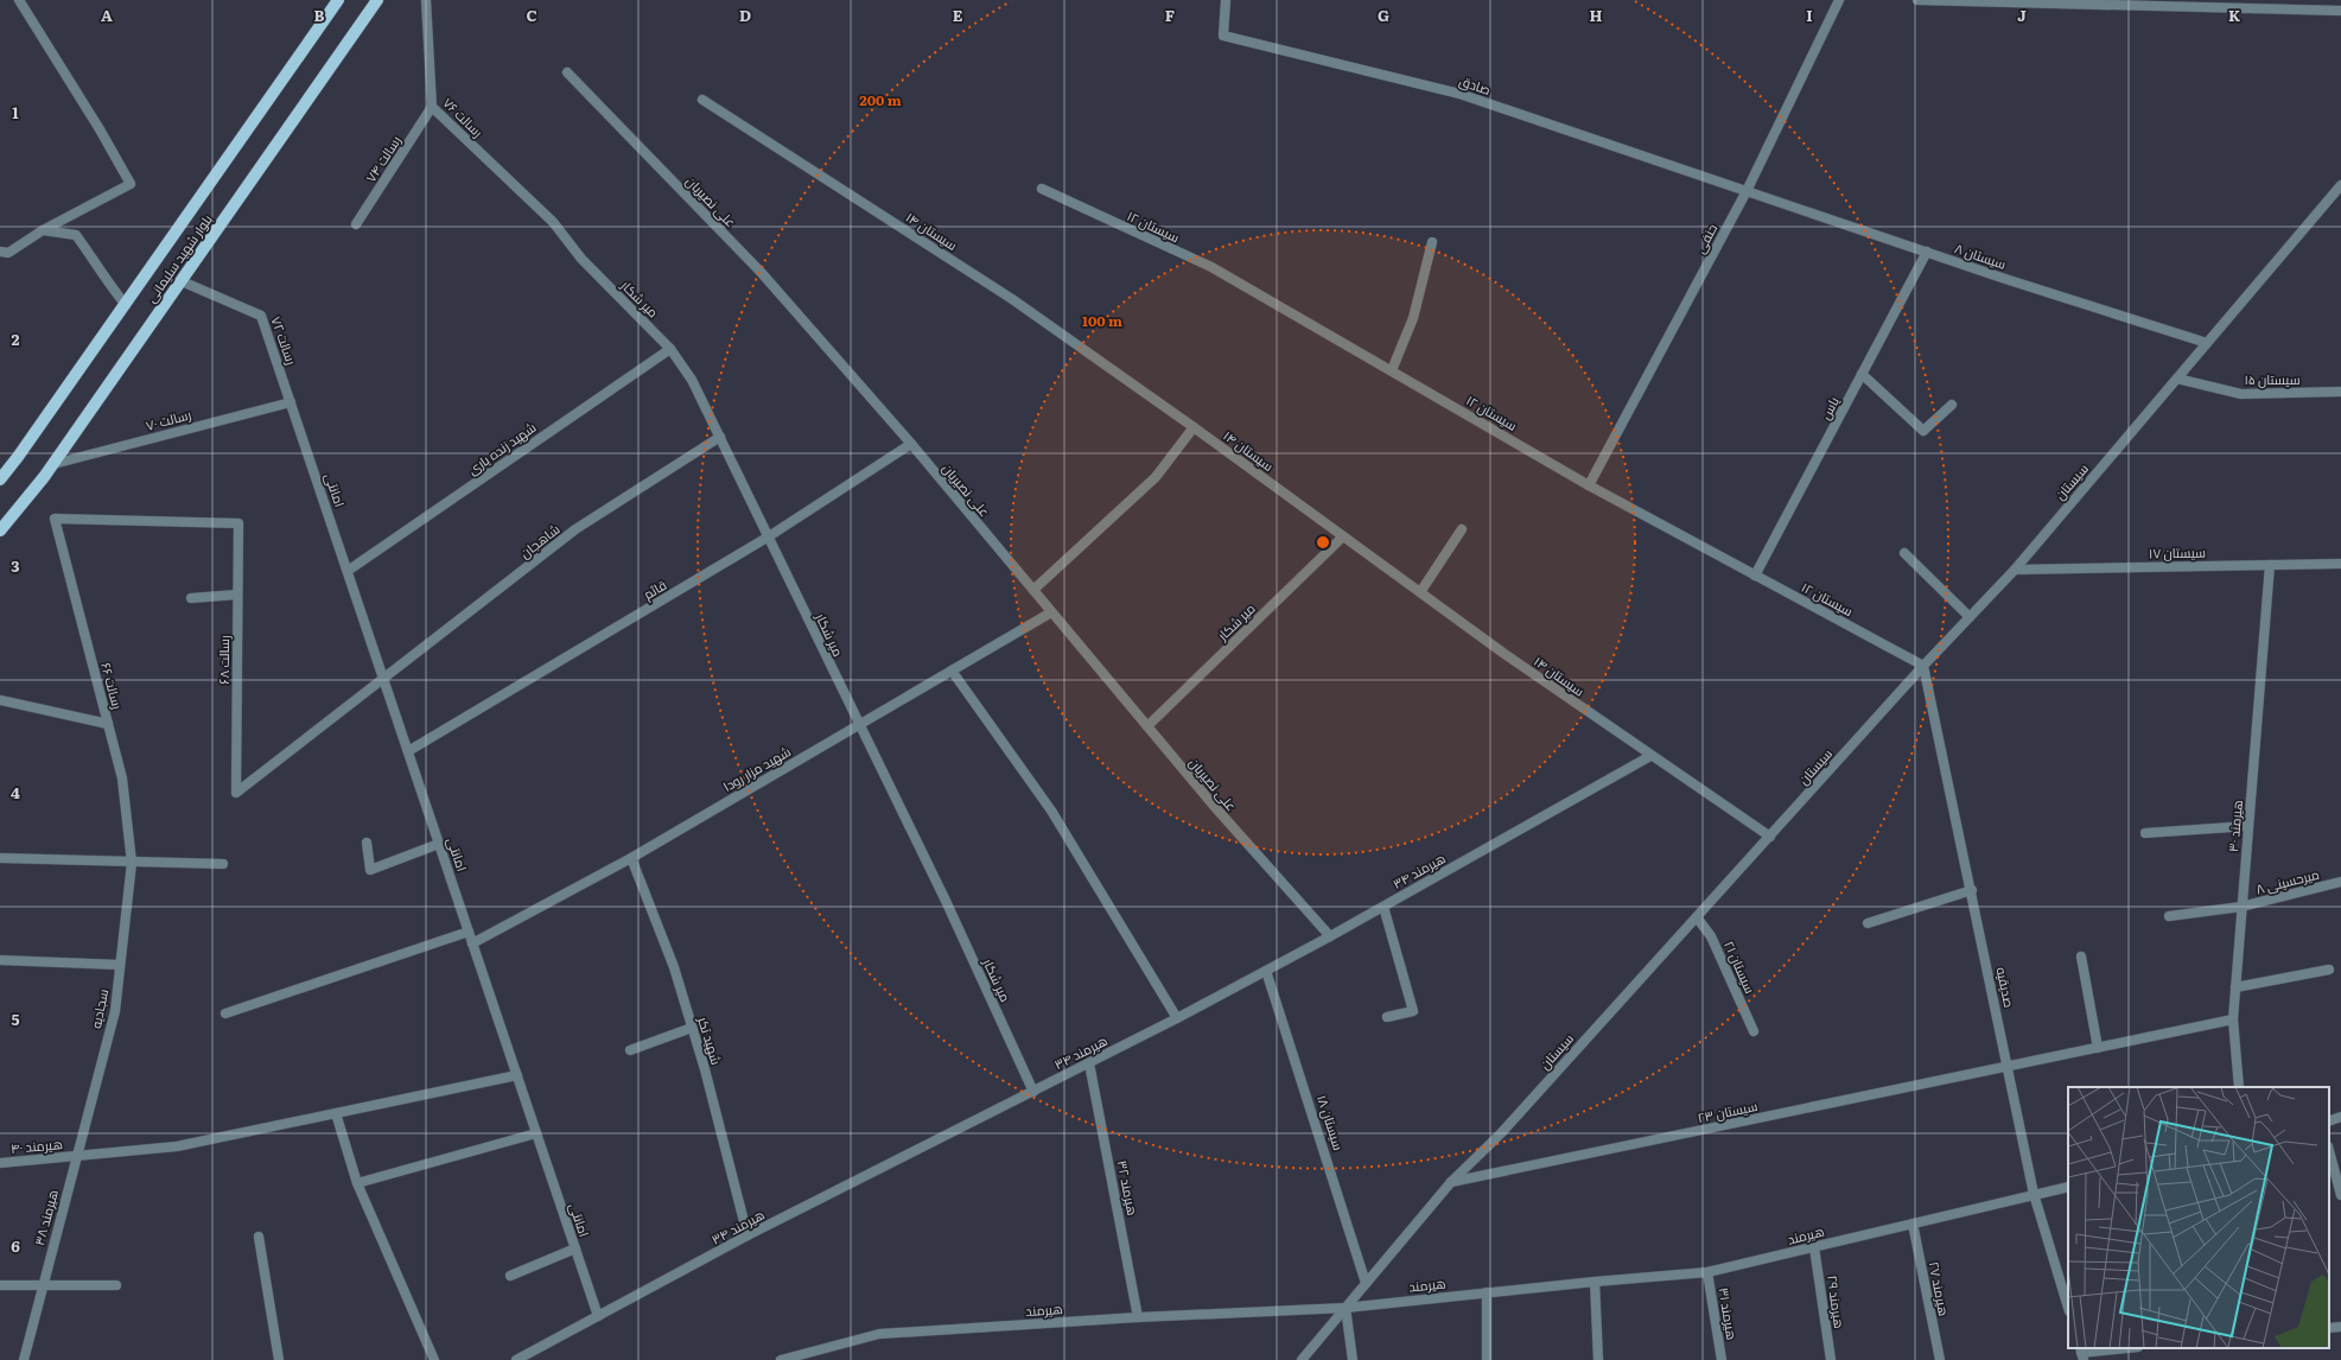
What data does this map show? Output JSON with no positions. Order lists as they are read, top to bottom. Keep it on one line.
{"streets":{"main road":["بلوار شهید سلیمانی"],"street":["صادق","رسالت ۷۶","رسالت ۷۴","علی نصیریان","سیستان ۱۲","سیستان ۱۴","حنفی","سیستان ۸","میر شکار","رسالت ۷۲","سیستان ۱۵","یاس","رسالت ۷۰","شهید زنده یاری","سیستان","امانتی","شاهجان","سیستان ۱۷","قائم","رسالت ۶۸","رسالت ۶۶","شهید مزار رودا","هیرمند ۳۰","هیرمند ۳۴","میرحسینی ۸","سیستان ۲۱","صدیقیه","سجادیه","شهید تکر","سیستان ۲۳","سیستان ۱۸","هیرمند ۴۰","هیرمند ۳۲","هیرمند ۳۸","هیرمند","هیرمند ۲۷","هیرمند ۲۹","هیرمند ۳۱"]},"crossings":[["صادق","حنفی"],["صادق","سیستان ۸"],["رسالت ۷۶","رسالت ۷۴"],["رسالت ۷۶","میر شکار"],["علی نصیریان","میر شکار"],["علی نصیریان","قائم"],["علی نصیریان","شهید مزار رودا"],["علی نصیریان","هیرمند ۳۴"],["سیستان ۱۲","حنفی"],["سیستان ۱۲","یاس"],["سیستان ۱۲","سیستان"],["سیستان ۱۲","صدیقیه"],["سیستان ۱۴","میر شکار"],["سیستان ۱۴","سیستان"],["سیستان ۱۴","هیرمند ۳۴"],["حنفی","سیستان ۸"],["سیستان ۸","یاس"],["سیستان ۸","سیستان"],["بلوار شهید سلیمانی","رسالت ۷۲"],["بلوار شهید سلیمانی","رسالت ۷۰"],["میر شکار","شهید زنده یاری"],["میر شکار","شاهجان"],["میر شکار","قائم"],["میر شکار","شهید مزار رودا"],["میر شکار","هیرمند ۳۴"],["رسالت ۷۲","رسالت ۷۰"],["رسالت ۷۲","امانتی"],["سیستان ۱۵","سیستان"],["رسالت ۷۰","امانتی"],["شهید زنده یاری","امانتی"],["سیستان","سیستان ۱۷"],["سیستان","سیستان ۲۱"],["سیستان","صدیقیه"],["سیستان","سیستان ۲۳"],["سیستان","سیستان ۱۸"],["سیستان","هیرمند"],["امانتی","شاهجان"],["امانتی","قائم"],["امانتی","رسالت ۶۸"],["امانتی","شهید مزار رودا"],["امانتی","هیرمند ۳۴"],["امانتی","هیرمند ۴۰"],["شاهجان","رسالت ۶۸"],["سیستان ۱۷","هیرمند ۳۰"],["رسالت ۶۸","رسالت ۶۶"],["رسالت ۶۶","سجادیه"],["شهید مزار رودا","شهید تکر"],["هیرمند ۳۰","میرحسینی ۸"],["هیرمند ۳۰","سیستان ۲۳"],["هیرمند ۳۴","شهید تکر"],["هیرمند ۳۴","سیستان ۱۸"],["هیرمند ۳۴","هیرمند ۳۲"],["صدیقیه","سیستان ۲۳"],["صدیقیه","هیرمند"],["سجادیه","هیرمند ۴۰"],["سجادیه","هیرمند ۳۸"],["هیرمند ۴۰","هیرمند ۳۸"],["هیرمند ۳۲","هیرمند"],["هیرمند","هیرمند ۲۷"],["هیرمند","هیرمند ۲۹"],["هیرمند","هیرمند ۳۱"]],"grid":{"columns":["A","B","C","D","E","F","G","H","I","J","K"],"rows":["1","2","3","4","5","6"]},"rings":["200 m","100 m"]}
